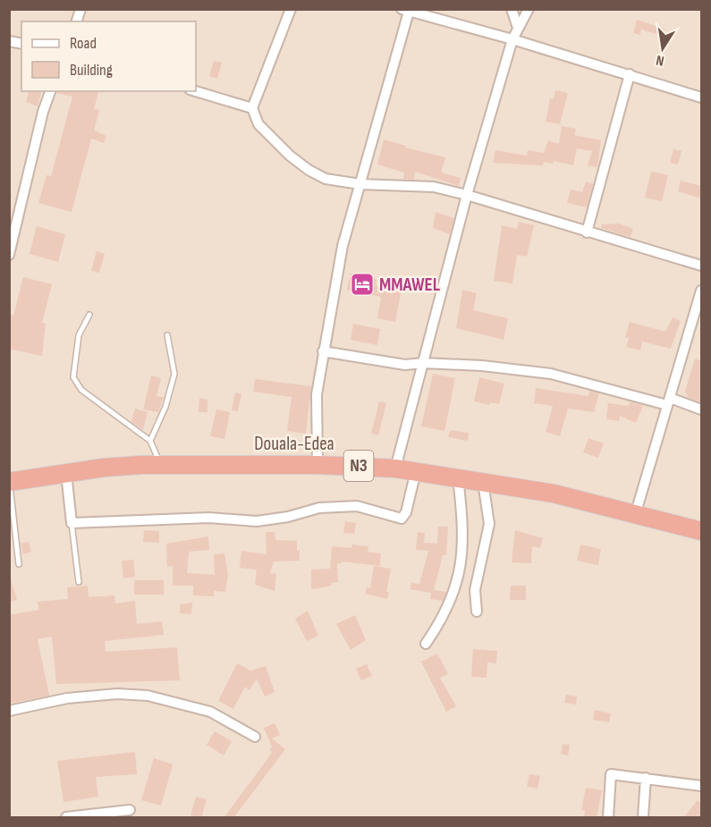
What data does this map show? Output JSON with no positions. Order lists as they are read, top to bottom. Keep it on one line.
{"streets":{"highway":["Douala-Edea","N3"]},"places":{"hotel":["MMAWEL"]},"legend":["Road","Building"],"north":"bottom"}
